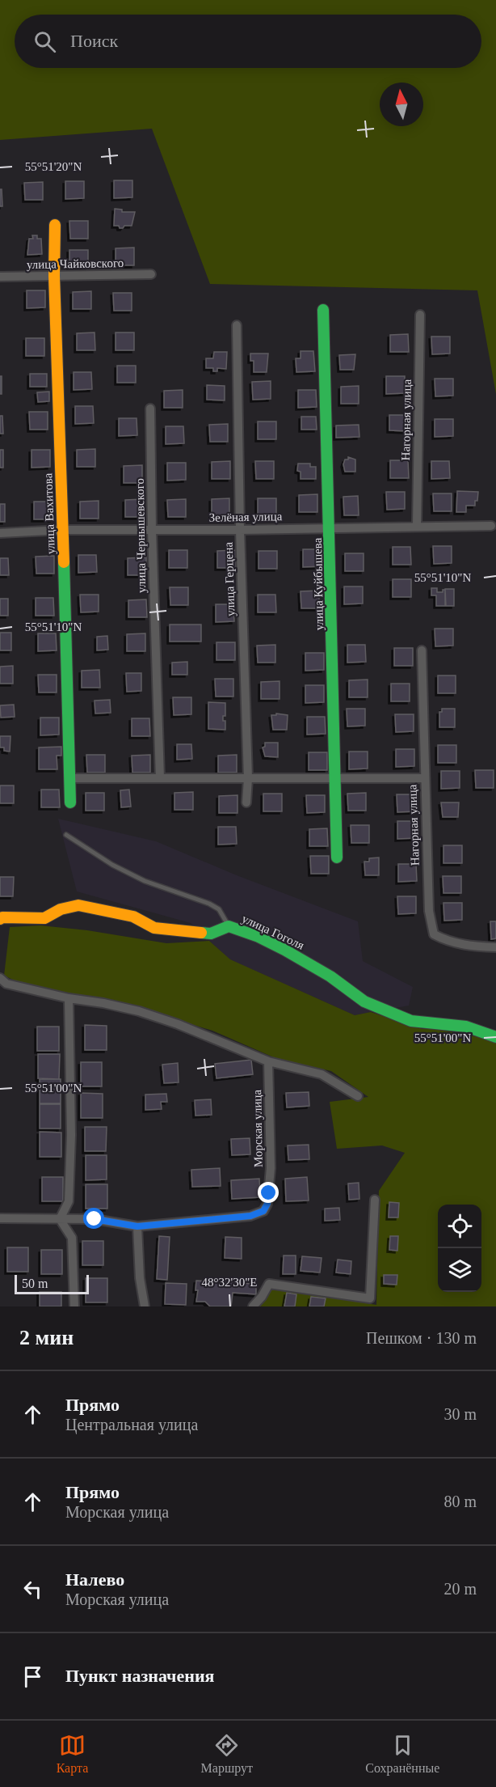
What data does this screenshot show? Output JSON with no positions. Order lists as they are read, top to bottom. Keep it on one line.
{"streets":{"street":["улица Чайковского","Нагорная улица","улица Вахитова","Зелёная улица","улица Чернышевского","улица Герцена","улица Куйбышева","улица Гоголя","Морская улица"]},"crossings":[["улица Чайковского","улица Вахитова"],["Нагорная улица","Зелёная улица"],["улица Вахитова","Зелёная улица"],["Зелёная улица","улица Чернышевского"],["Зелёная улица","улица Герцена"],["Зелёная улица","улица Куйбышева"]],"scale_bar":"50 m","north":"top","page":{"search":"Поиск","scale":"50 m","heading":["2 мин","Пешком · 130 m"],"list":[["Прямо","Центральная улица","30 m"],["Прямо","Морская улица","80 m"],["Налево","Морская улица","20 m"],"Пункт назначения"],"nav":["Карта","Маршрут","Сохранённые"]},"coordinates":["55°51'20\"N","55°51'10\"N","55°51'00\"N","48°32'30\"E"]}
